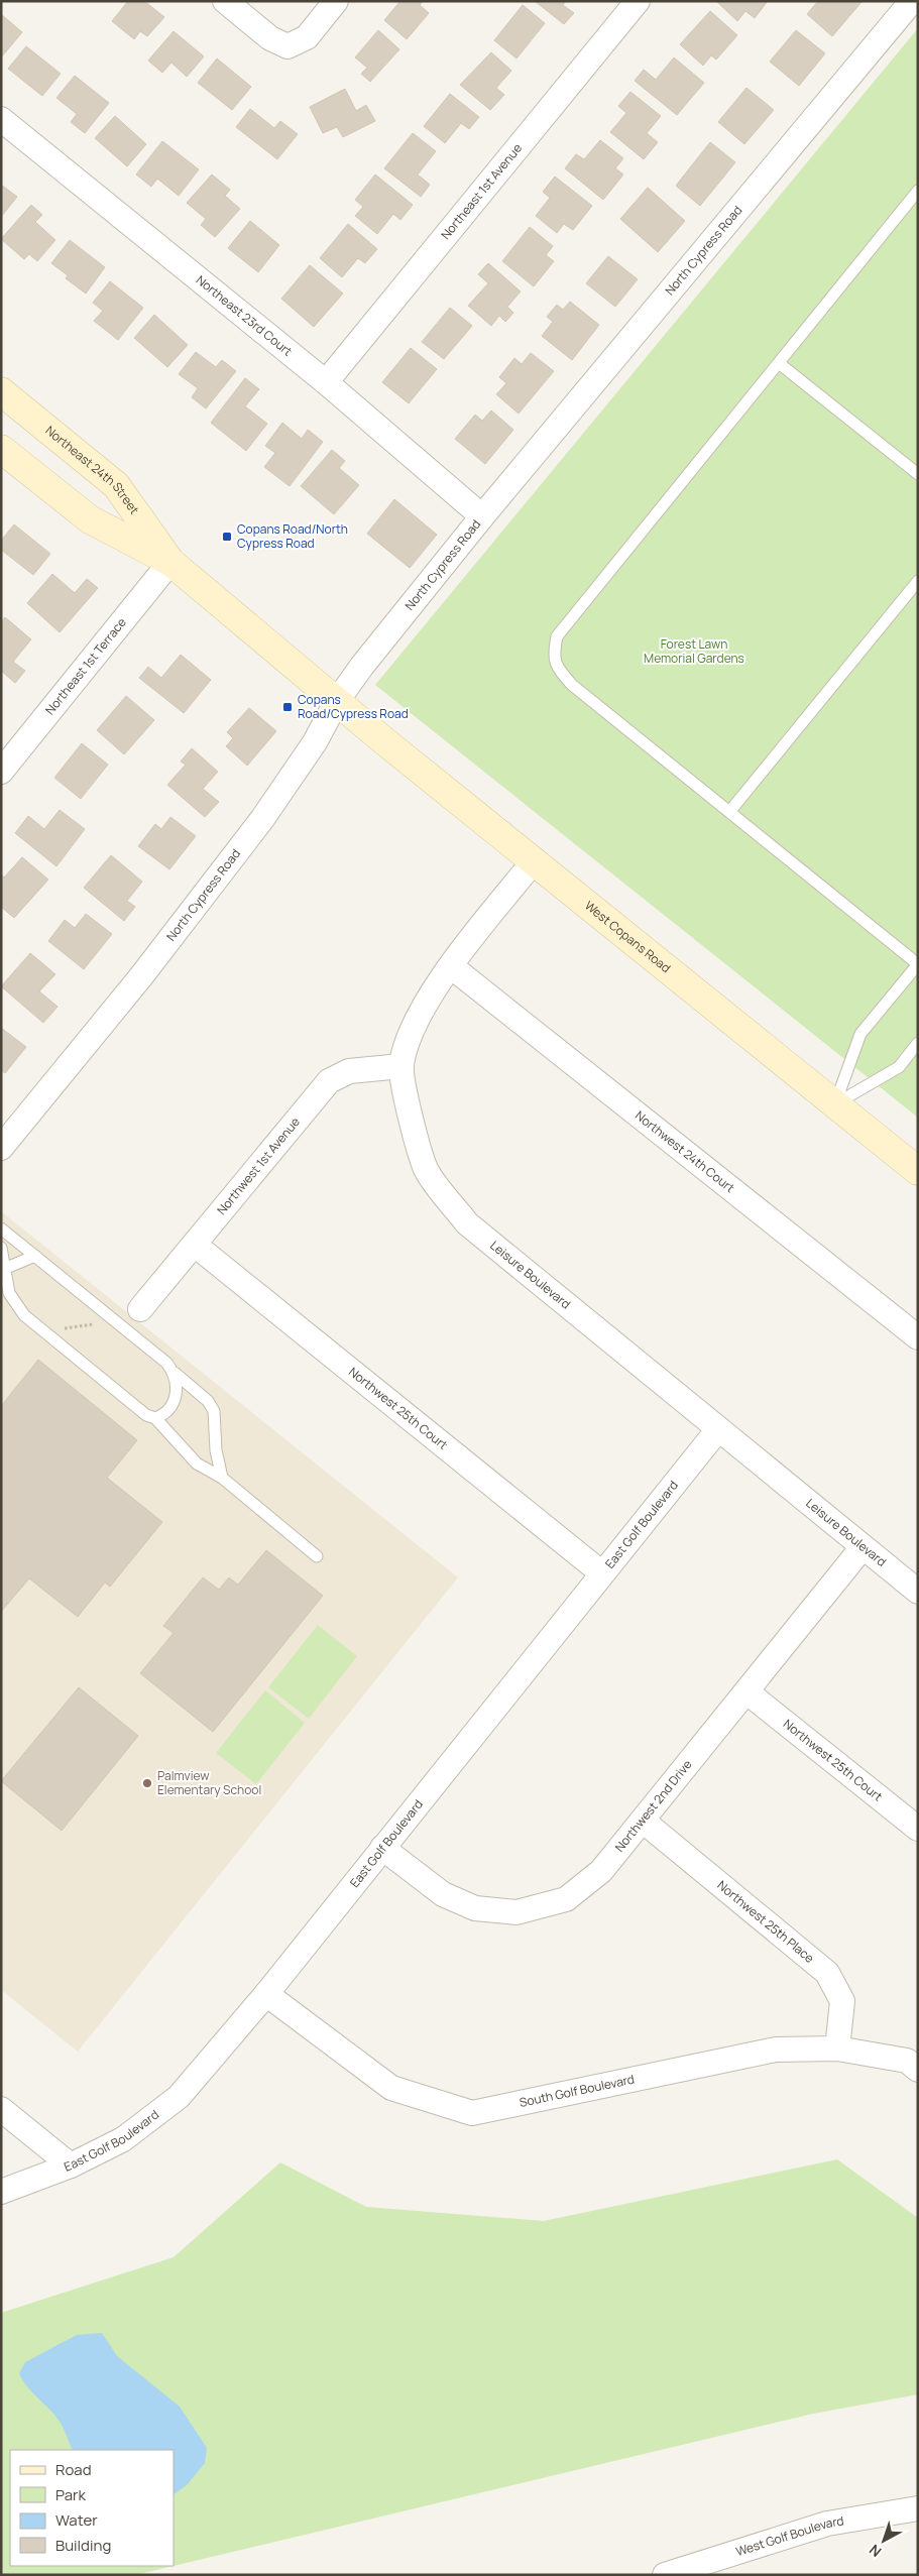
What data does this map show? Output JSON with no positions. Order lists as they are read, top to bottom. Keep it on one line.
{"streets":{"main road":["Northeast 24th Street","West Copans Road"],"street":["Northeast 1st Avenue","North Cypress Road","Northeast 23rd Court","Northeast 1st Terrace","Northwest 24th Court","Northwest 1st Avenue","Leisure Boulevard","Northwest 25th Court","East Golf Boulevard","Northwest 2nd Drive","Northwest 25th Place","South Golf Boulevard","West Golf Boulevard"]},"crossings":[["Northeast 1st Avenue","Northeast 23rd Court"],["North Cypress Road","Northeast 23rd Court"],["North Cypress Road","Northeast 24th Street"],["North Cypress Road","West Copans Road"],["Northeast 24th Street","Northeast 1st Terrace"],["Northeast 24th Street","West Copans Road"],["West Copans Road","Leisure Boulevard"],["Northwest 24th Court","Leisure Boulevard"],["Northwest 1st Avenue","Leisure Boulevard"],["Northwest 1st Avenue","Northwest 25th Court"],["Leisure Boulevard","East Golf Boulevard"],["Leisure Boulevard","Northwest 2nd Drive"],["Northwest 25th Court","East Golf Boulevard"],["Northwest 25th Court","Northwest 2nd Drive"],["East Golf Boulevard","Northwest 2nd Drive"],["East Golf Boulevard","South Golf Boulevard"],["Northwest 2nd Drive","Northwest 25th Place"],["Northwest 25th Place","South Golf Boulevard"]],"parks":["Forest Lawn Memorial Gardens"],"places":{"transit":["Copans Road/North Cypress Road","Copans Road/Cypress Road"],"other":["Palmview Elementary School"]},"legend":["Road","Park","Water","Building"],"north":"bottom left"}
